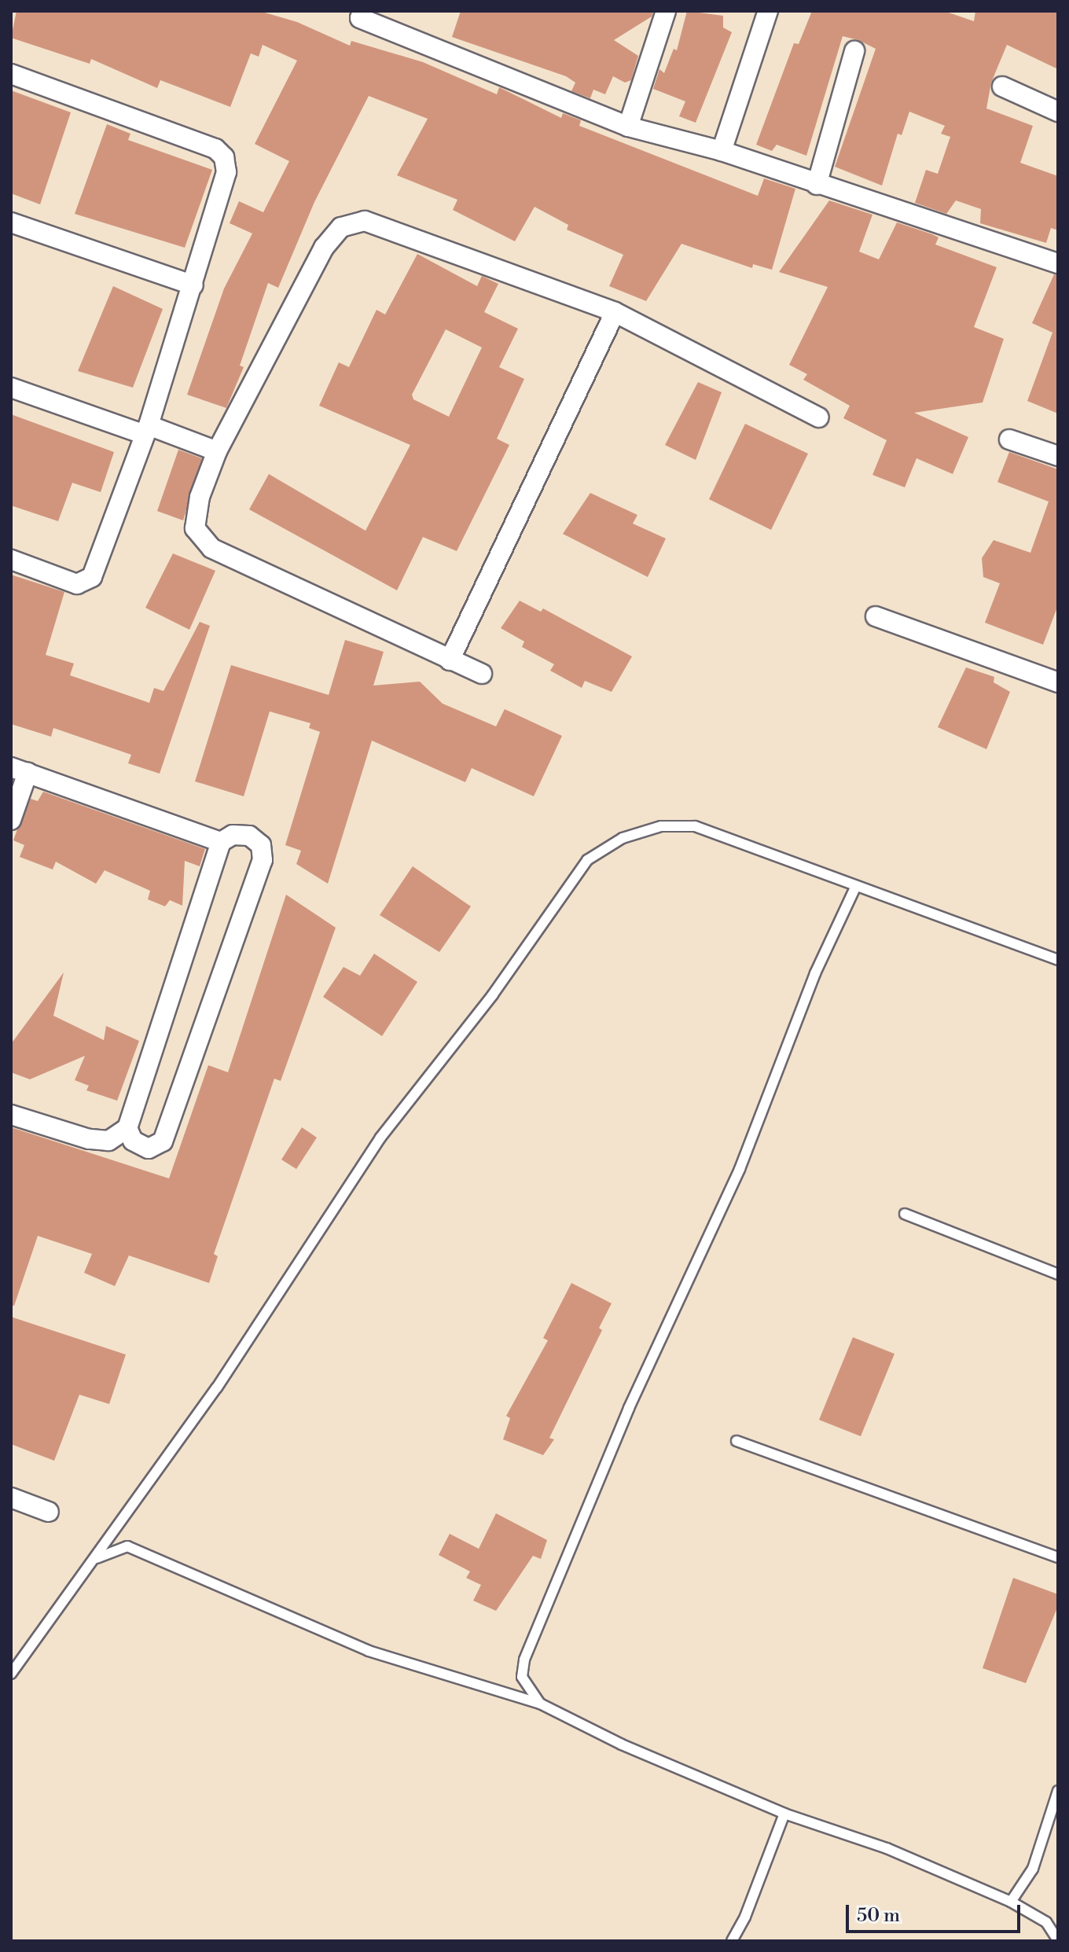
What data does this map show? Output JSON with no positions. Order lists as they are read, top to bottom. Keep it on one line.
{"scale_bar":"50 m"}
